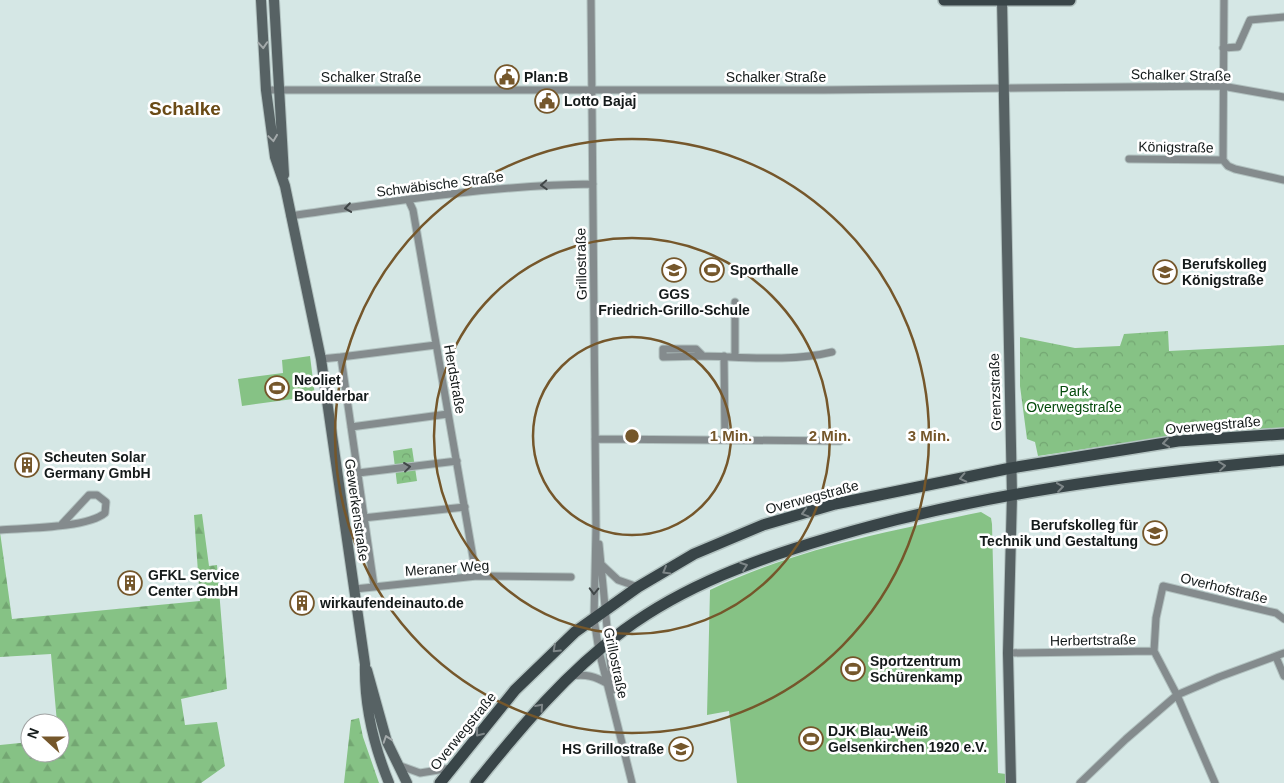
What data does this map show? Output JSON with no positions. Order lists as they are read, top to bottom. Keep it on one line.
{"streets":{"main road":["Overwegstraße"],"street":["Schalker Straße","Königstraße","Schwäbische Straße","Grillostraße","Herdstraße","Grenzstraße","Gewerkenstraße","Meraner Weg","Overhofstraße","Herbertstraße"]},"crossings":[["Schalker Straße","Grillostraße"],["Schalker Straße","Grenzstraße"],["Schalker Straße","Gewerkenstraße"],["Schwäbische Straße","Grillostraße"],["Schwäbische Straße","Herdstraße"],["Schwäbische Straße","Gewerkenstraße"],["Grillostraße","Overwegstraße"],["Grenzstraße","Overwegstraße"],["Grenzstraße","Herbertstraße"],["Gewerkenstraße","Meraner Weg"],["Overhofstraße","Herbertstraße"]],"one_way":["Schwäbische Straße"],"districts":["Schalke"],"parks":["Park Overwegstraße"],"places":{"public building":["Plan:B","Lotto Bajaj"],"school or university":["GGS Friedrich-Grillo-Schule","Berufskolleg Königstraße","Berufskolleg für Technik und Gestaltung","HS Grillostraße"],"sports":["Sporthalle","Neoliet Boulderbar","Sportzentrum Schürenkamp","DJK Blau-Weiß Gelsenkirchen 1920 e.V."],"building":["Scheuten Solar Germany GmbH","GFKL Service Center GmbH","wirkaufendeinauto.de"]},"north":"left","rings":["1 Min.","2 Min.","3 Min."]}
